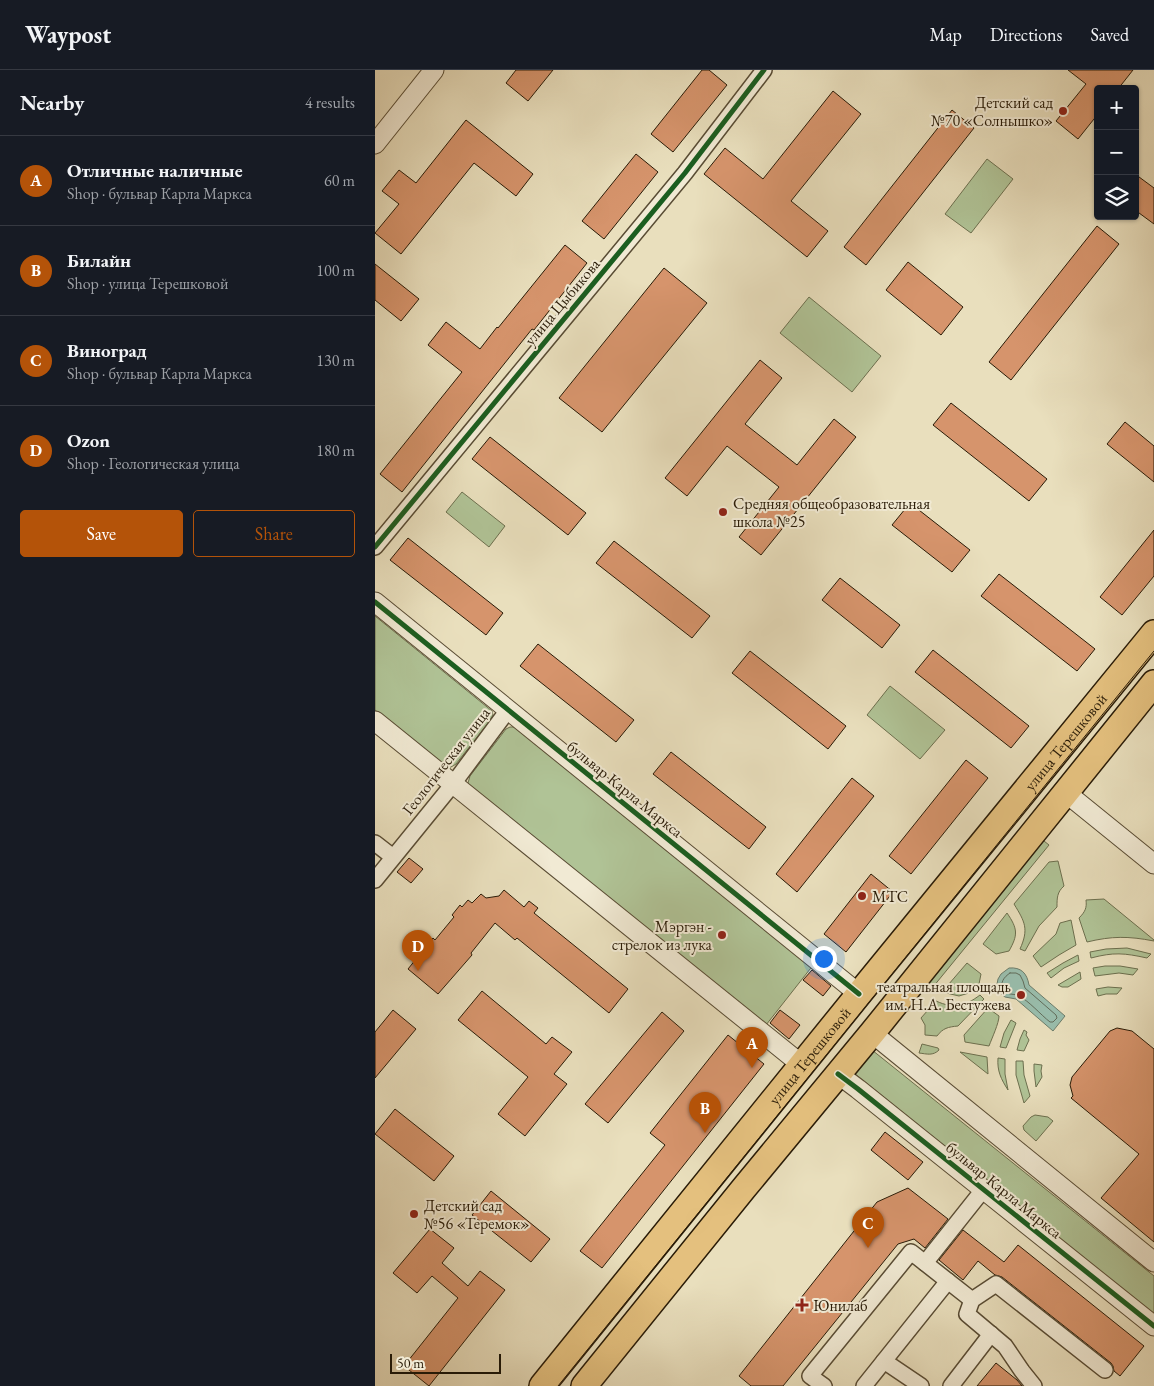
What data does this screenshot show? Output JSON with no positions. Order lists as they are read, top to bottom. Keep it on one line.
{"streets":{"main road":["улица Терешковой"],"street":["улица Цыбикова","Геологическая улица","бульвар Карла Маркса"]},"crossings":[["улица Терешковой","бульвар Карла Маркса"],["Геологическая улица","бульвар Карла Маркса"]],"places":{"other":["Детский сад №70 «Солнышко»","Средняя общеобразовательная школа №25","МТС","Мэргэн - стрелок из лука","театральная площадь им. Н.А. Бестужева","Детский сад №56 «Теремок»"],"health":["Юнилаб"]},"scale_bar":"50 m","page":{"header":"Waypost","nav":["Map","Directions","Saved"],"heading":["Nearby","4 results"],"map_buttons":["+","−"],"list":[{"mark":"A","name":"Отличные наличные","note":"Shop · бульвар Карла Маркса","value":"60 m"},{"mark":"B","name":"Билайн","note":"Shop · улица Терешковой","value":"100 m"},{"mark":"C","name":"Виноград","note":"Shop · бульвар Карла Маркса","value":"130 m"},{"mark":"D","name":"Ozon","note":"Shop · Геологическая улица","value":"180 m"}],"buttons":["Save","Share"],"pins":["D","A","B","C"],"scale":"50 m"}}
